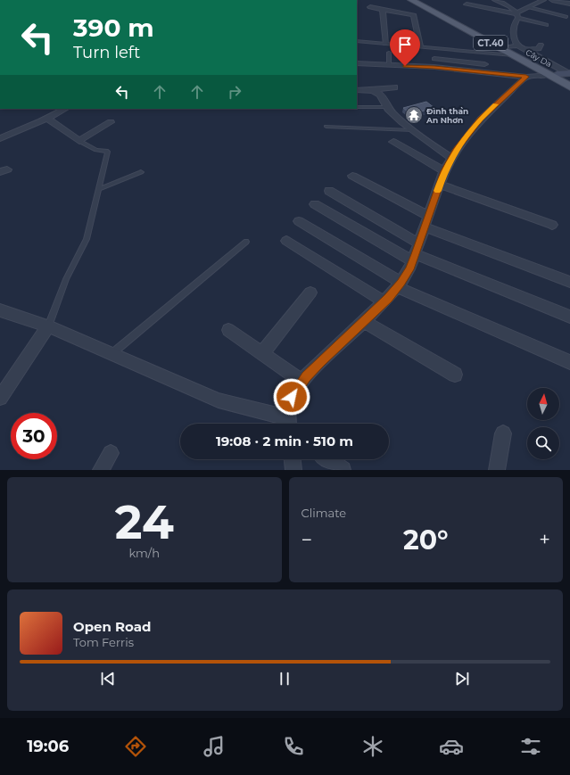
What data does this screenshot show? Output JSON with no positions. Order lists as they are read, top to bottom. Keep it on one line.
{"streets":{"main road":["CT.40"],"street":["Cây Da"]},"crossings":[["CT.40","Cây Da"]],"places":{"temple":["Đình thần An Nhơn"]},"north":"top","page":{"turn":["390 m","Turn left"],"limit":"30","trip":"19:08 · 2 min · 510 m","tile":[["24","km/h"],"Climate"],"heat":["−","20°","+"],"song":["Open Road","Tom Ferris"],"tabs":"19:06"}}
